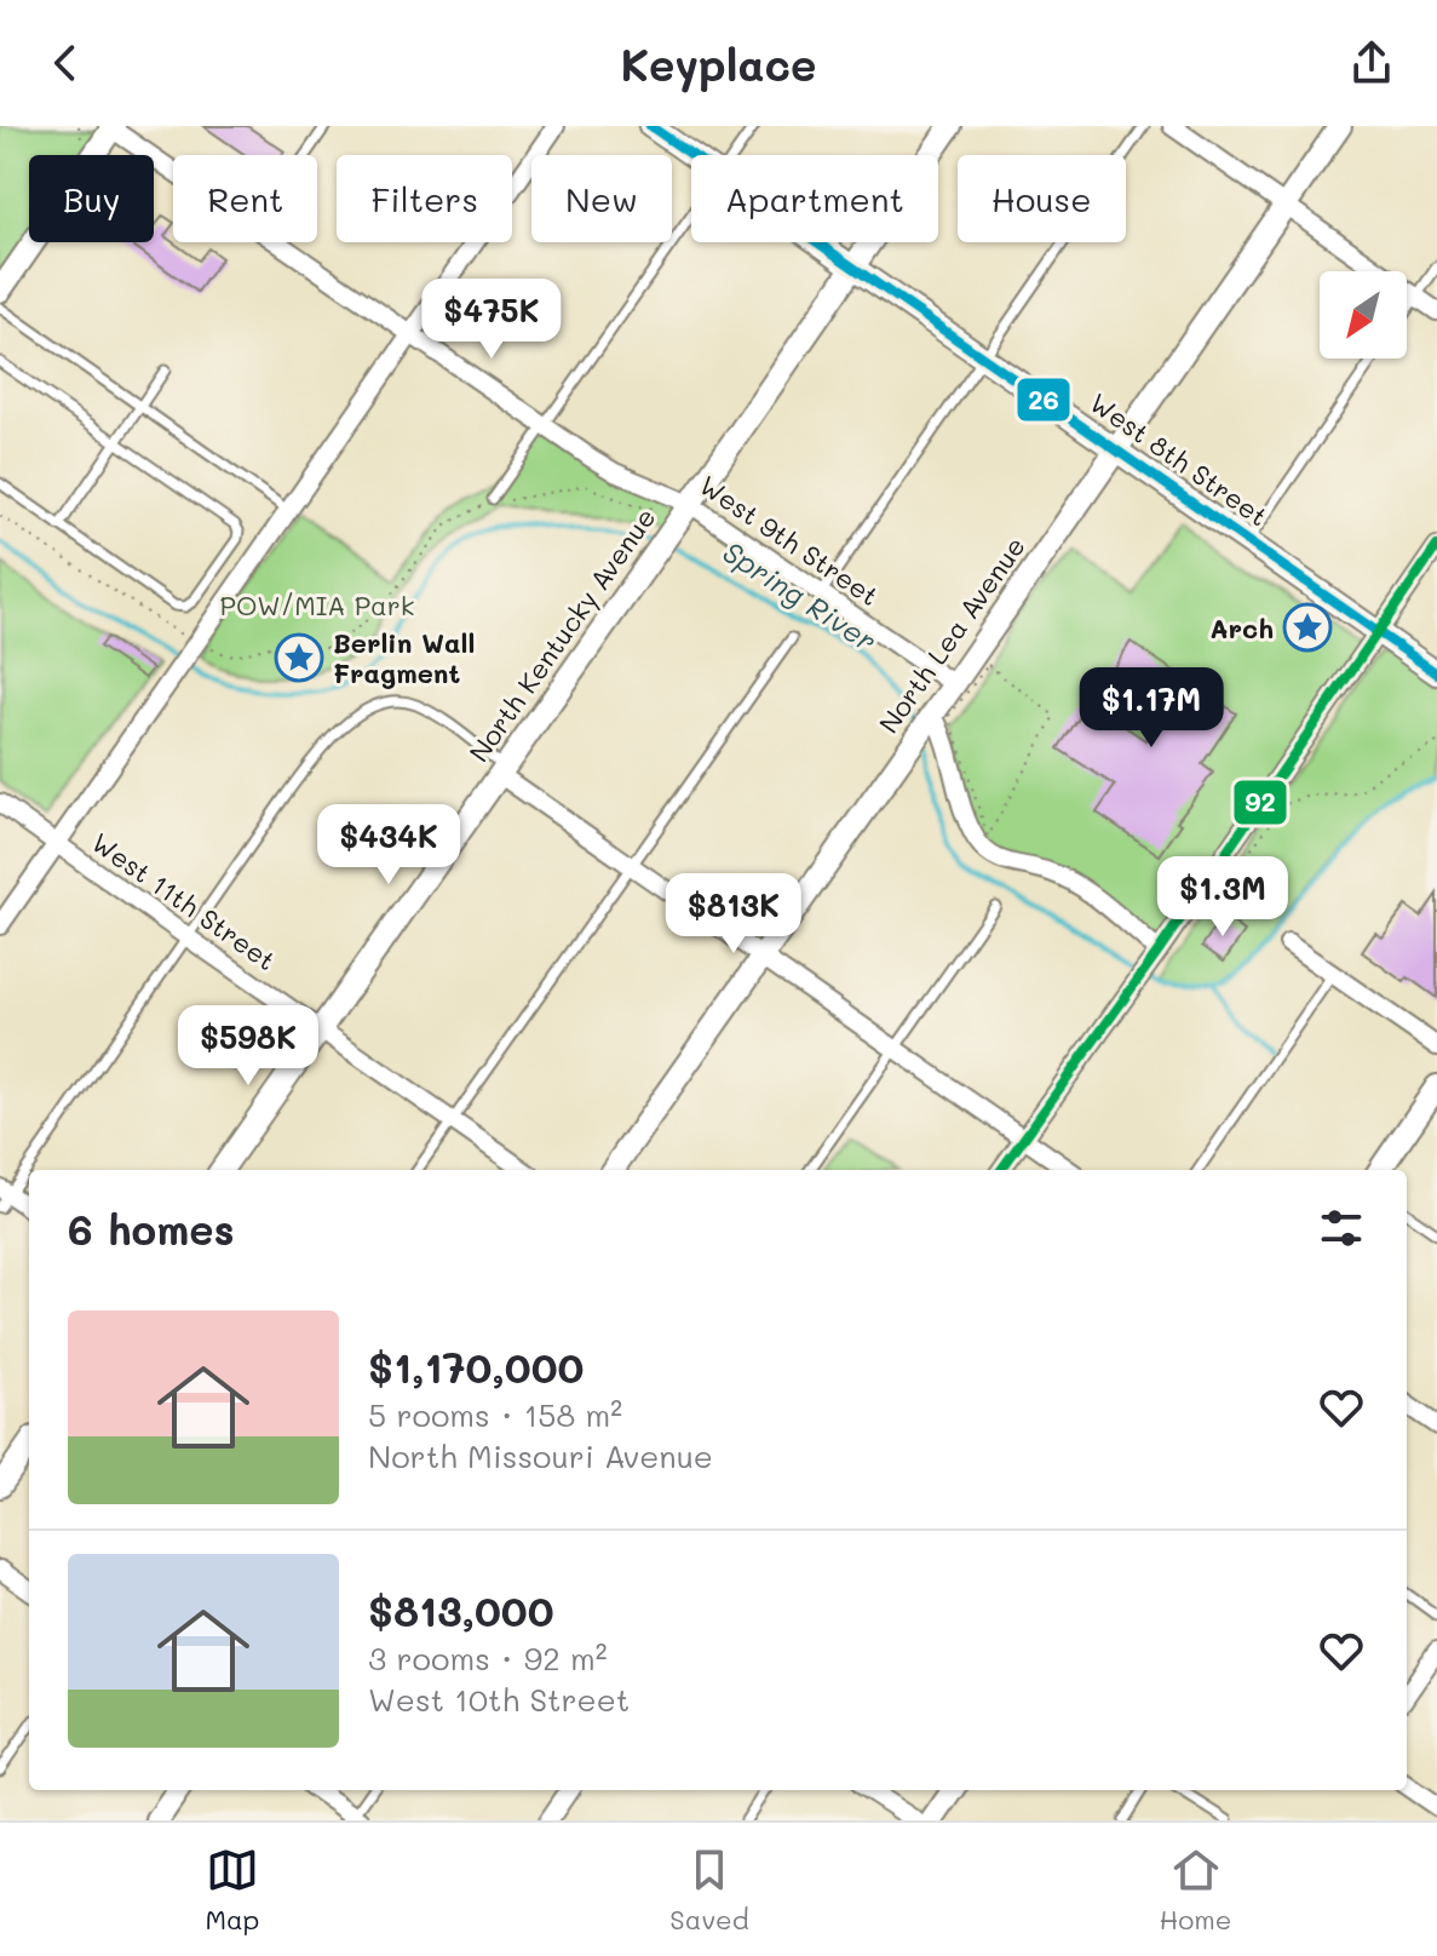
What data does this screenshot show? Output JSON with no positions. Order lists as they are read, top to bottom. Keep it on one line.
{"streets":{"street":["West 8th Street","West 9th Street","North Kentucky Avenue","North Lea Avenue","West 11th Street"]},"crossings":[["West 8th Street","North Kentucky Avenue"],["West 8th Street","North Lea Avenue"],["West 9th Street","North Kentucky Avenue"],["West 9th Street","North Lea Avenue"],["North Kentucky Avenue","West 11th Street"]],"water":["Spring River"],"parks":["POW/MIA Park"],"places":{"place":["Arch","Berlin Wall Fragment"]},"lines":["transit line 26","transit line 92"],"north":"bottom left","page":{"header":"Keyplace","chip":["Buy","Rent","Filters","New","Apartment","House"],"price":["$475K","$1.17M","$434K","$1.3M","$813K","$598K"],"heading":"6 homes","list":[{"name":"$1,170,000","note":"5 rooms · 158 m² · North Missouri Avenue"},{"name":"$813,000","note":"3 rooms · 92 m² · West 10th Street"}],"tabs":["Map","Saved","Home"]}}
